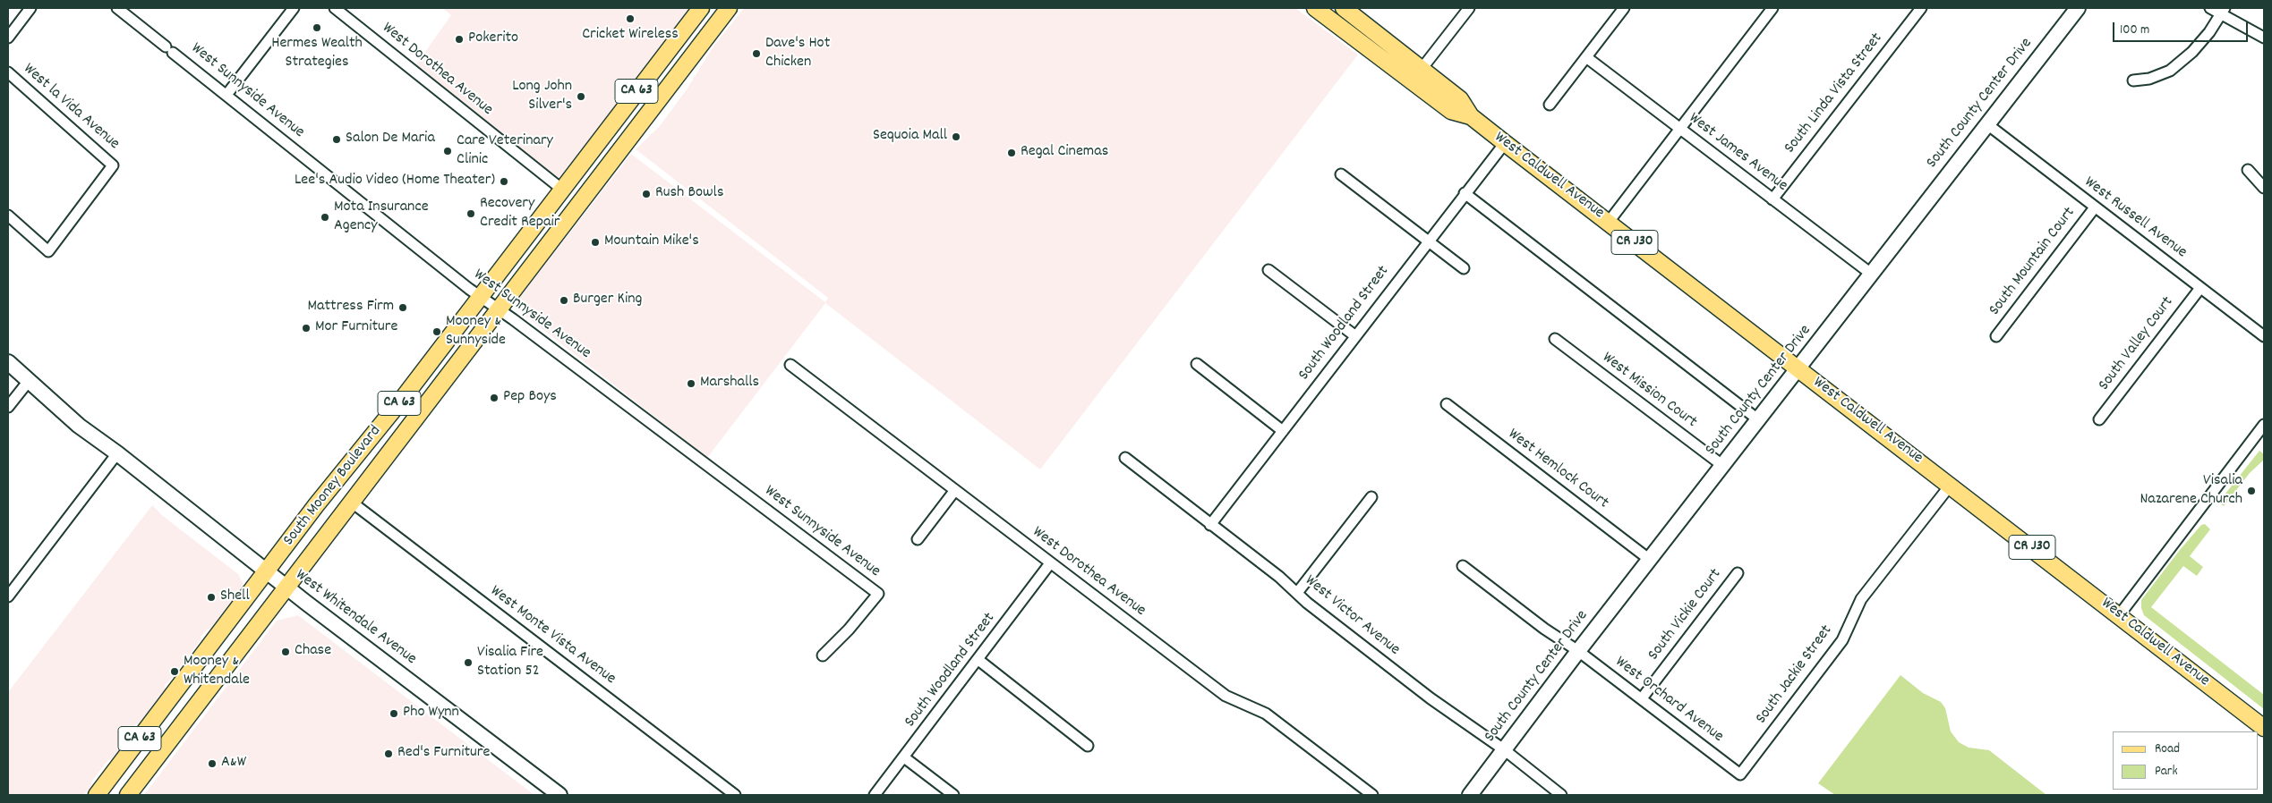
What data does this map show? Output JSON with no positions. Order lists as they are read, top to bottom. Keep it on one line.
{"streets":{"main road":["CA 63","West Caldwell Avenue","CR J30","South Mooney Boulevard"],"street":["West Dorothea Avenue","West Sunnyside Avenue","South Linda Vista Street","South County Center Drive","West la Vida Avenue","West James Avenue","West Russell Avenue","South Mountain Court","South Woodland Street","South Valley Court","West Mission Court","West Hemlock Court","South Vickie Court","West Victor Avenue","West Whitendale Avenue","West Monte Vista Avenue","South Jackie Street","West Orchard Avenue"]},"crossings":[["West Dorothea Avenue","South Woodland Street"],["West Dorothea Avenue","South Mooney Boulevard"],["West Sunnyside Avenue","South Mooney Boulevard"],["South Linda Vista Street","West James Avenue"],["South County Center Drive","West James Avenue"],["South County Center Drive","West Caldwell Avenue"],["South County Center Drive","West Russell Avenue"],["South County Center Drive","West Mission Court"],["South County Center Drive","West Hemlock Court"],["South County Center Drive","West Victor Avenue"],["South County Center Drive","West Orchard Avenue"],["West Caldwell Avenue","South Woodland Street"],["West Caldwell Avenue","South Jackie Street"],["West Russell Avenue","South Mountain Court"],["West Russell Avenue","South Valley Court"],["South Woodland Street","West Victor Avenue"],["South Mooney Boulevard","West Whitendale Avenue"],["South Mooney Boulevard","West Monte Vista Avenue"],["South Vickie Court","West Orchard Avenue"],["South Jackie Street","West Orchard Avenue"]],"places":["Cricket Wireless","Hermes Wealth Strategies","Pokerito","Dave's Hot Chicken","Long John Silver's","Sequoia Mall","Salon De Maria","Care Veterinary Clinic","Regal Cinemas","Lee's Audio Video (Home Theater)","Rush Bowls","Recovery Credit Repair","Mota Insurance Agency","Mountain Mike's","Burger King","Mattress Firm","Mor Furniture","Mooney & Sunnyside","Marshalls","Pep Boys","Visalia Nazarene Church","Shell","Chase","Visalia Fire Station 52","Mooney & Whitendale","Pho Wynn","Red's Furniture","A&W"],"legend":["Road","Park"],"scale_bar":"100 m"}
